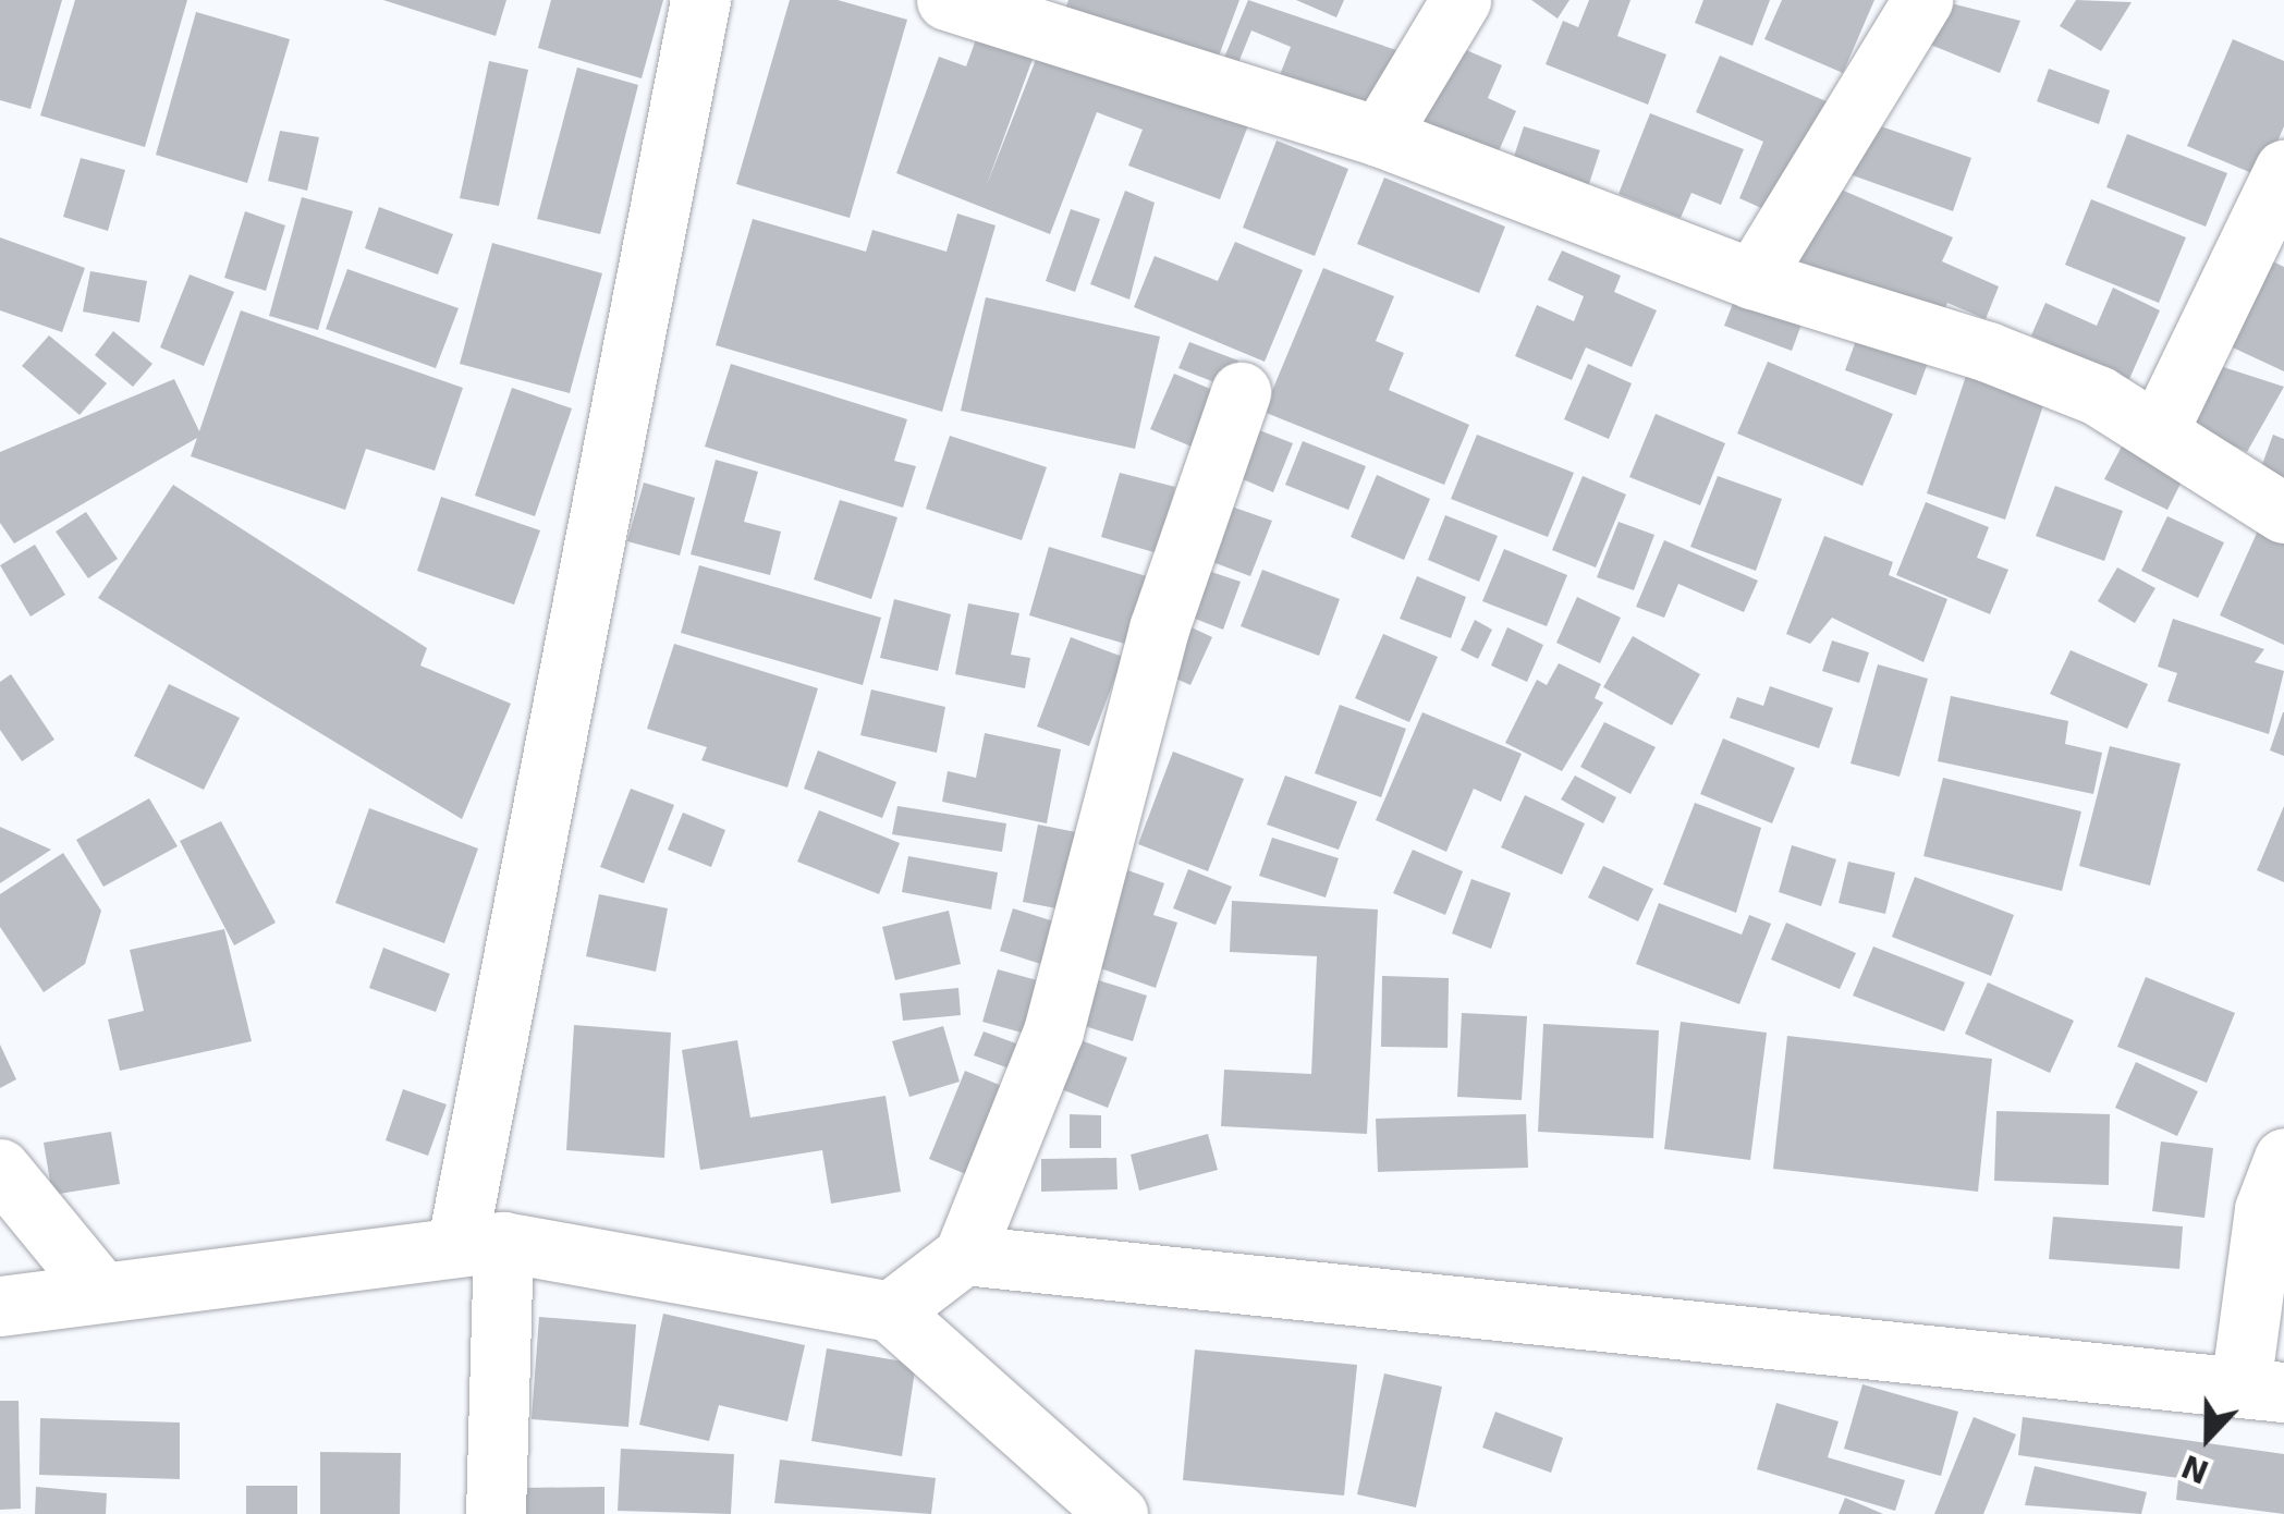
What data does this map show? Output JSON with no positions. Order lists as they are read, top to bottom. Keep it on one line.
{"north":"bottom"}
